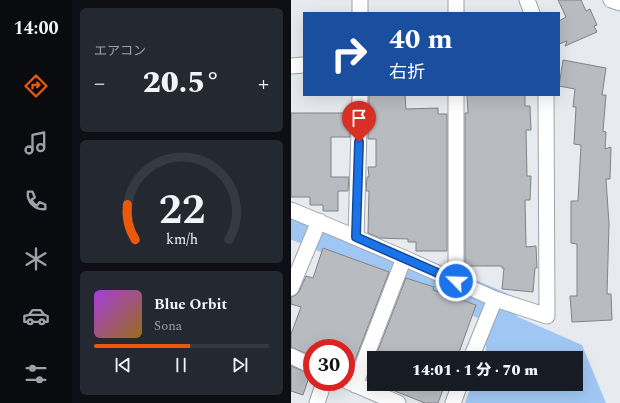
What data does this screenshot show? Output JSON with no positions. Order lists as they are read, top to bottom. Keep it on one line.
{"page":{"tabs":"14:00","tile":"エアコン","turn":["40 m","右折"],"heat":["−","20.5°","+"],"song":["Blue Orbit","Sona"],"limit":"30","trip":"14:01 · 1 分 · 70 m","gauge":["22","km/h"]}}
